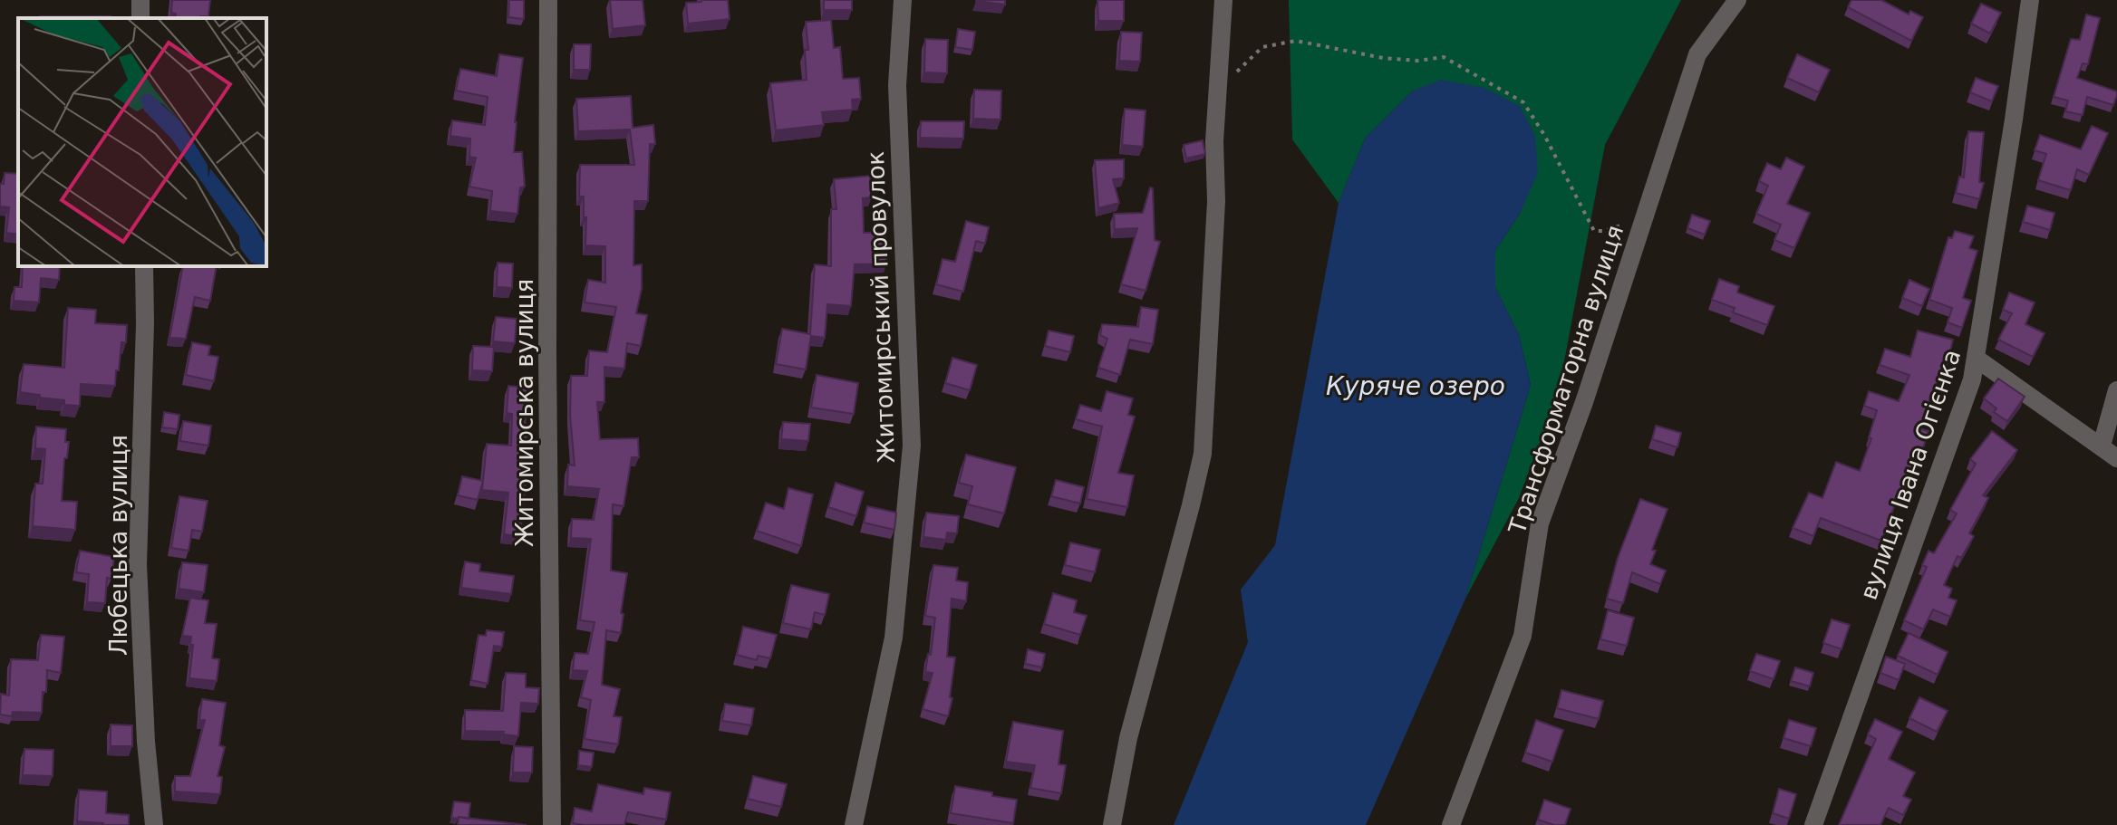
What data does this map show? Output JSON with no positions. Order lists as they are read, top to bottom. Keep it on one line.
{"streets":{"street":["Житомирський провулок","Трансформаторна вулиця","Житомирська вулиця","вулиця Івана Огієнка","Любецька вулиця"]},"water":["Куряче озеро"]}
